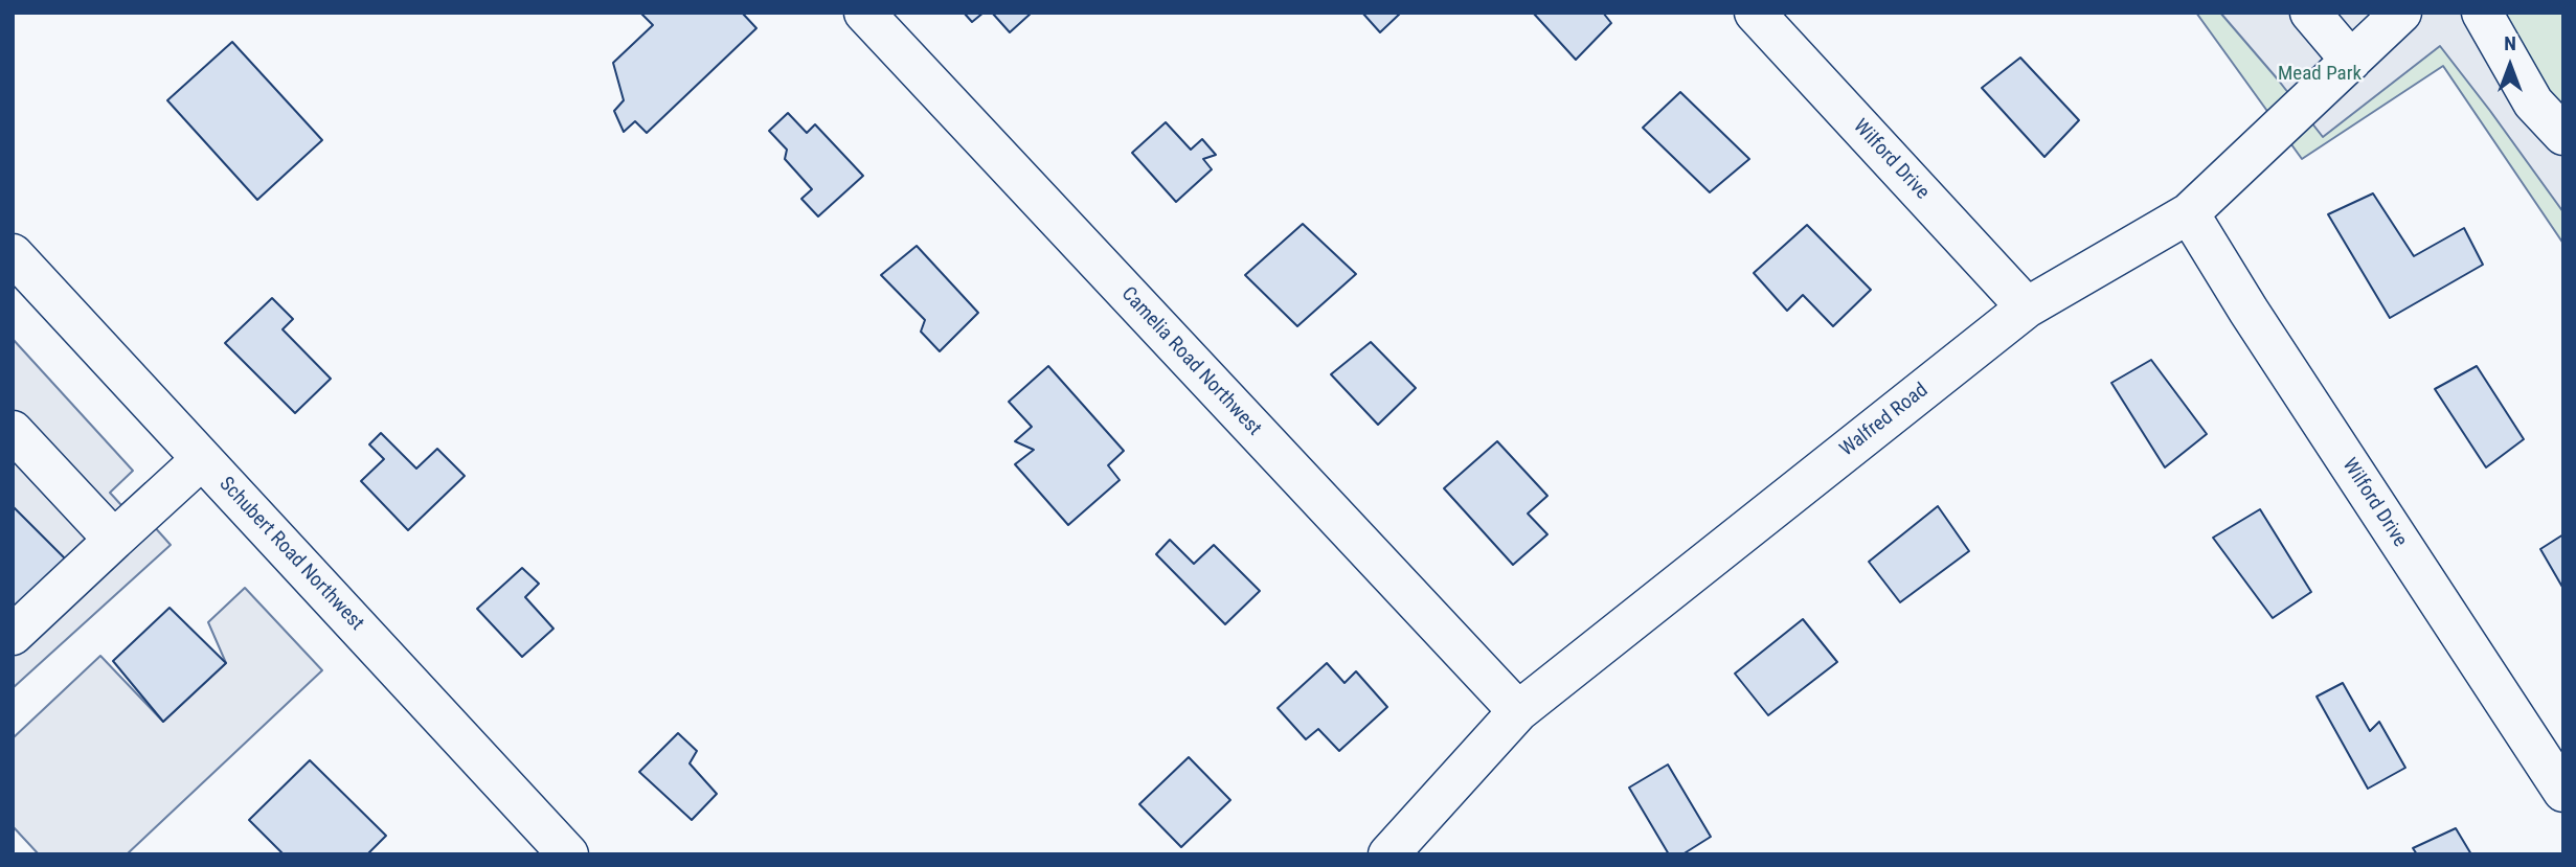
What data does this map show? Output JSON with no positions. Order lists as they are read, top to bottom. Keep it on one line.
{"streets":{"street":["Wilford Drive","Camelia Road Northwest","Walfred Road","Schubert Road Northwest"]},"crossings":[["Wilford Drive","Walfred Road"],["Camelia Road Northwest","Walfred Road"]],"parks":["Mead Park"],"north":"top"}
